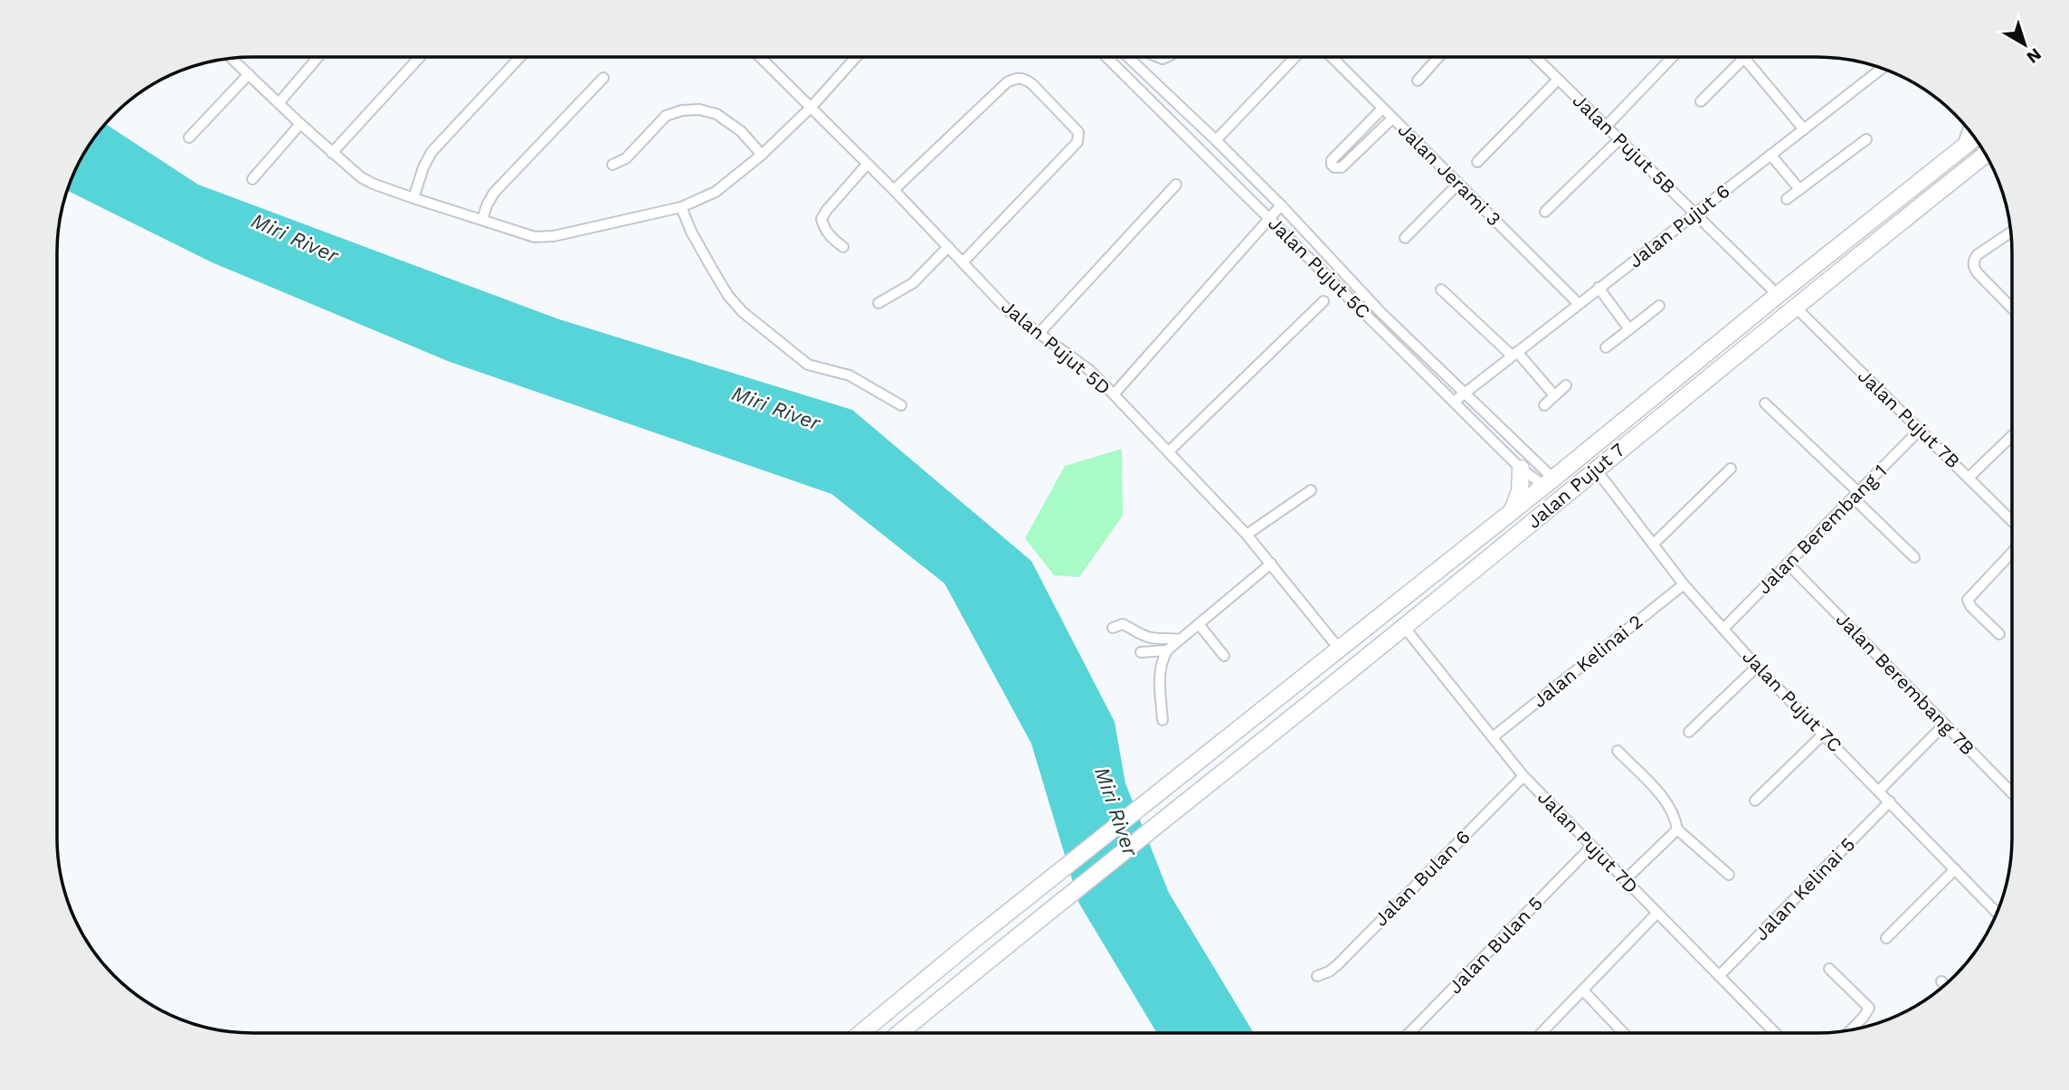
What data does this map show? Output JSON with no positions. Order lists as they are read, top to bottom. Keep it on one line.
{"streets":{"main road":["Jalan Pujut 7"],"street":["Jalan Pujut 5B","Jalan Jerami 3","Jalan Pujut 6","Jalan Pujut 5C","Jalan Pujut 5D","Jalan Pujut 7B","Jalan Berembang 1","Jalan Kelinai 2","Jalan Berembang 7B","Jalan Pujut 7C","Jalan Pujut 7D","Jalan Bulan 6","Jalan Kelinai 5","Jalan Bulan 5"]},"crossings":[["Jalan Pujut 5B","Jalan Pujut 6"],["Jalan Pujut 5B","Jalan Pujut 7"],["Jalan Jerami 3","Jalan Pujut 6"],["Jalan Pujut 6","Jalan Pujut 5C"],["Jalan Pujut 5C","Jalan Pujut 7"],["Jalan Pujut 5D","Jalan Pujut 7"],["Jalan Pujut 7B","Jalan Pujut 7"],["Jalan Pujut 7B","Jalan Berembang 1"],["Jalan Pujut 7","Jalan Pujut 7C"],["Jalan Pujut 7","Jalan Pujut 7D"],["Jalan Berembang 1","Jalan Berembang 7B"],["Jalan Berembang 1","Jalan Pujut 7C"],["Jalan Kelinai 2","Jalan Pujut 7C"],["Jalan Kelinai 2","Jalan Pujut 7D"],["Jalan Pujut 7C","Jalan Kelinai 5"],["Jalan Pujut 7D","Jalan Bulan 6"],["Jalan Pujut 7D","Jalan Kelinai 5"],["Jalan Pujut 7D","Jalan Bulan 5"]],"water":["Miri River"],"north":"bottom right"}
